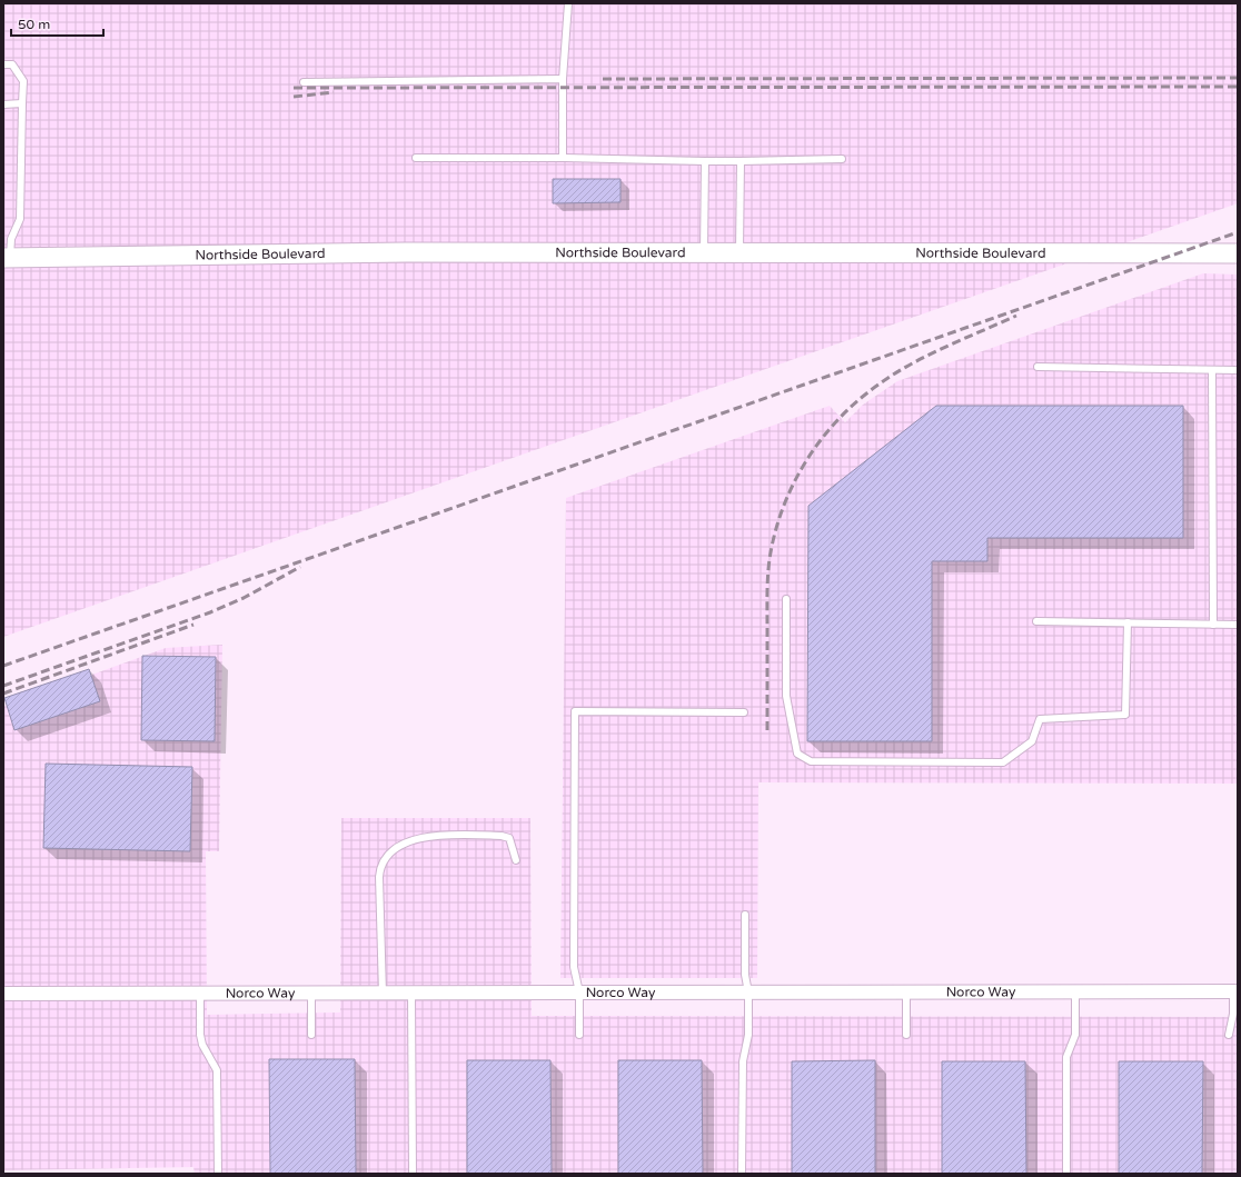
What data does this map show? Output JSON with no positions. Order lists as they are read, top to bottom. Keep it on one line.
{"streets":{"main road":["Northside Boulevard"],"street":["Norco Way"]},"scale_bar":"50 m"}
